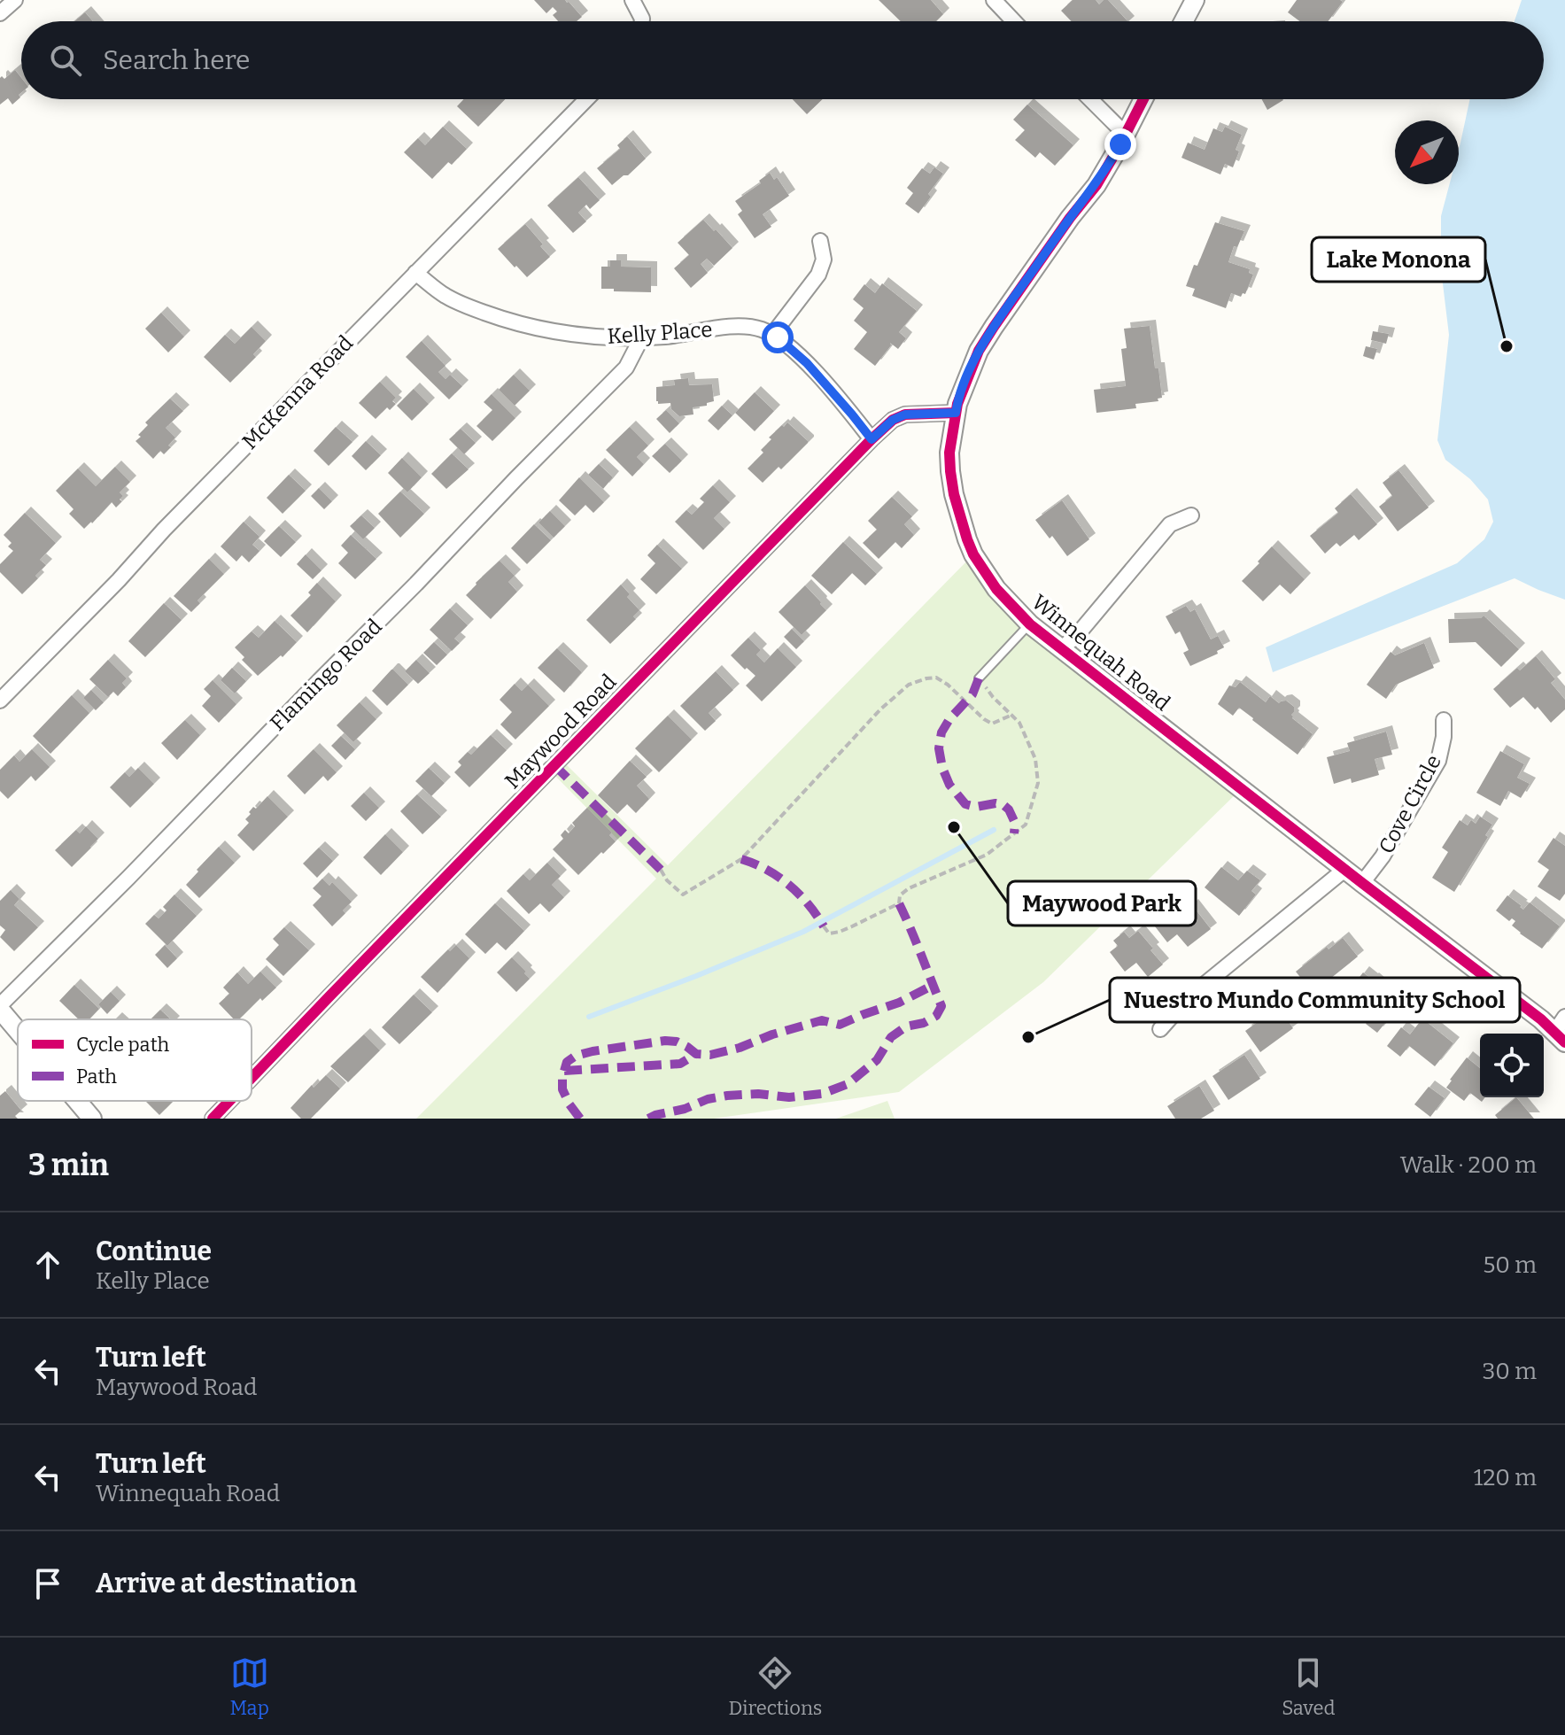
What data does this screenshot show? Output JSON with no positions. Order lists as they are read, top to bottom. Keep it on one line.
{"streets":{"street":["Kelly Place","McKenna Road","Winnequah Road","Flamingo Road","Maywood Road","Cove Circle"]},"crossings":[["Kelly Place","McKenna Road"],["Kelly Place","Flamingo Road"],["Kelly Place","Maywood Road"],["Winnequah Road","Maywood Road"],["Winnequah Road","Cove Circle"]],"places":["Lake Monona","Maywood Park","Nuestro Mundo Community School"],"legend":["Cycle path","Path"],"north":"bottom left","page":{"search":"Search here","heading":["3 min","Walk · 200 m"],"list":[["Continue","Kelly Place","50 m"],["Turn left","Maywood Road","30 m"],["Turn left","Winnequah Road","120 m"],"Arrive at destination"],"nav":["Map","Directions","Saved"]}}
